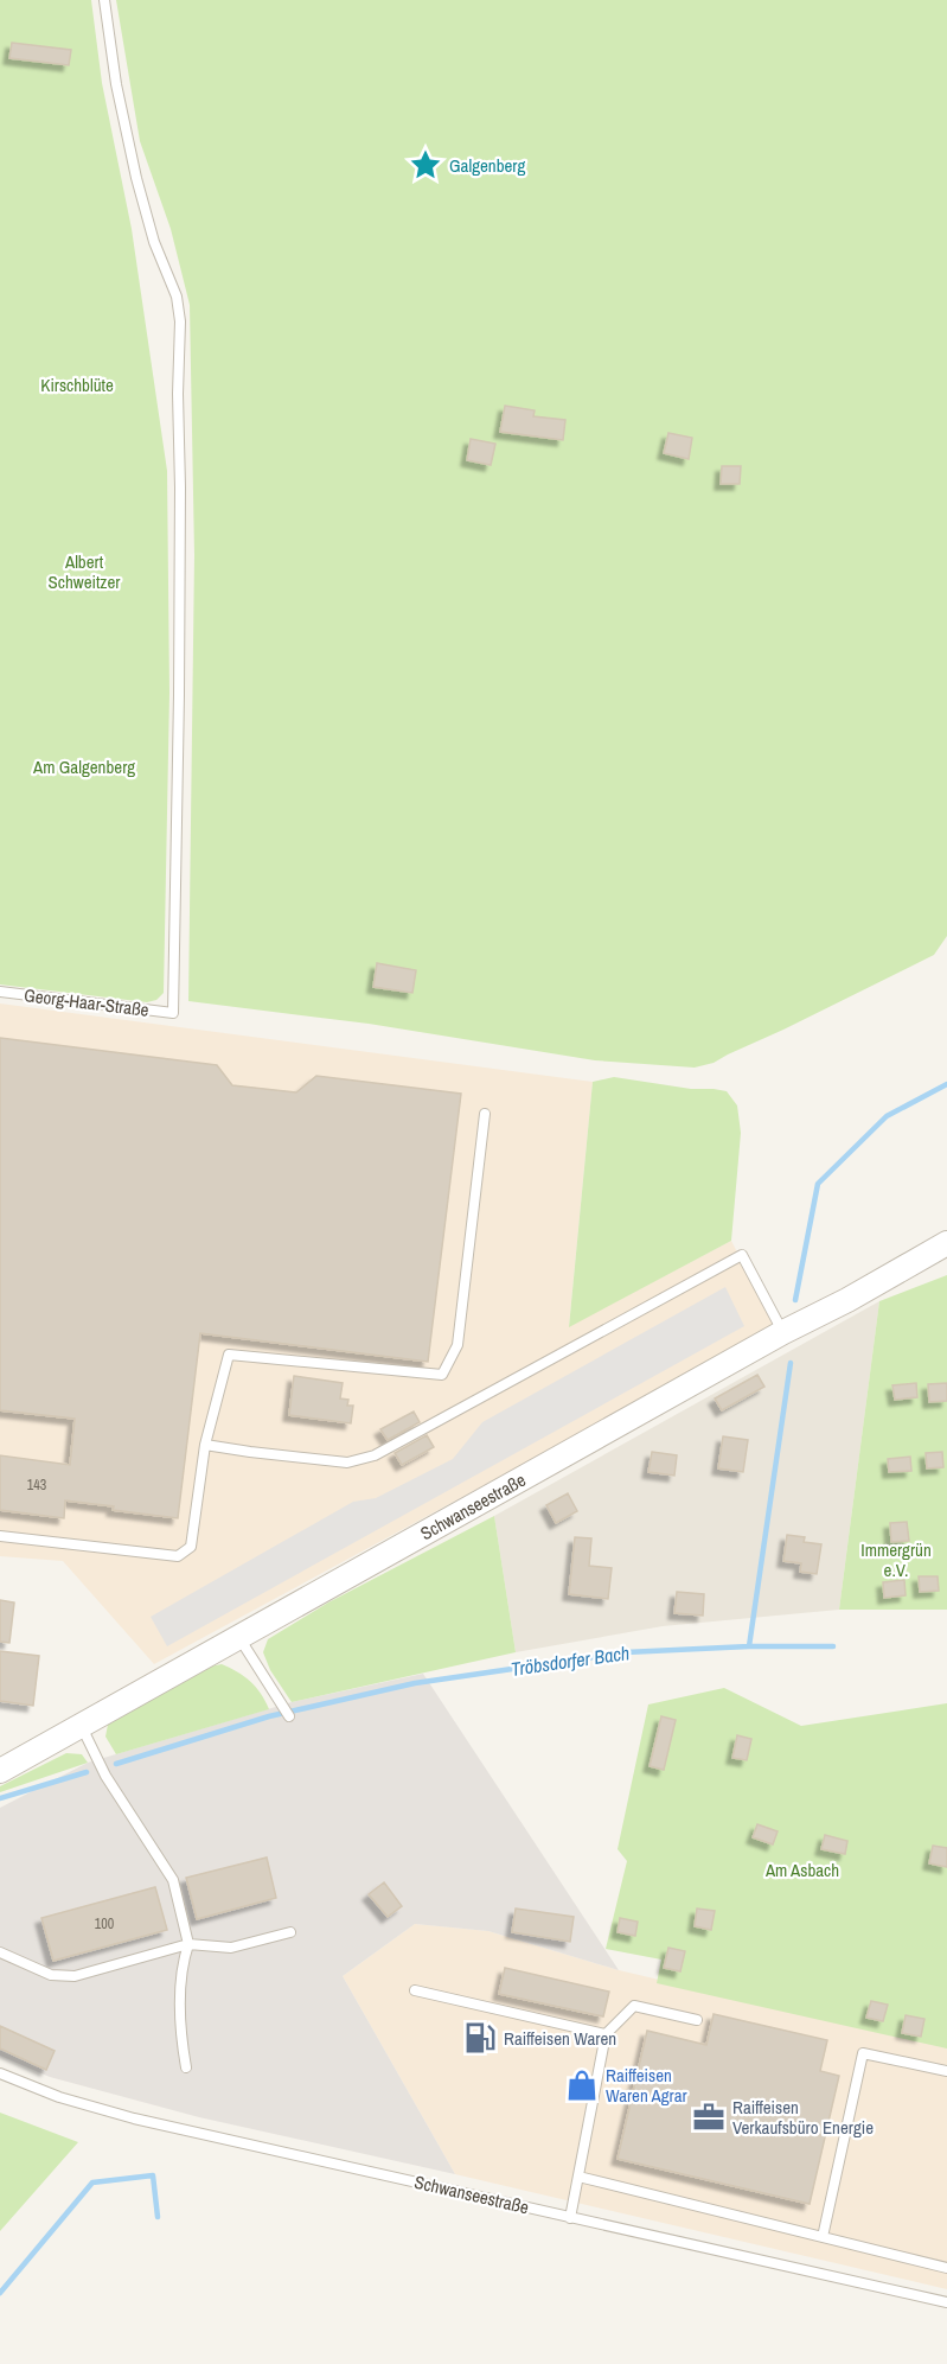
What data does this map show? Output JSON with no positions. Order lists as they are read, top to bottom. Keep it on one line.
{"streets":{"street":["Schwanseestraße"],"lane":["Georg-Haar-Straße"]},"water":["Tröbsdorfer Bach"],"parks":["Kirschblüte","Albert Schweitzer","Am Galgenberg","Immergrün e.V.","Am Asbach"],"places":{"place":["Galgenberg"],"fuel station":["Raiffeisen Waren"],"shop":["Raiffeisen Waren Agrar"],"office":["Raiffeisen Verkaufsbüro Energie"]},"house_numbers":["143","100"]}
